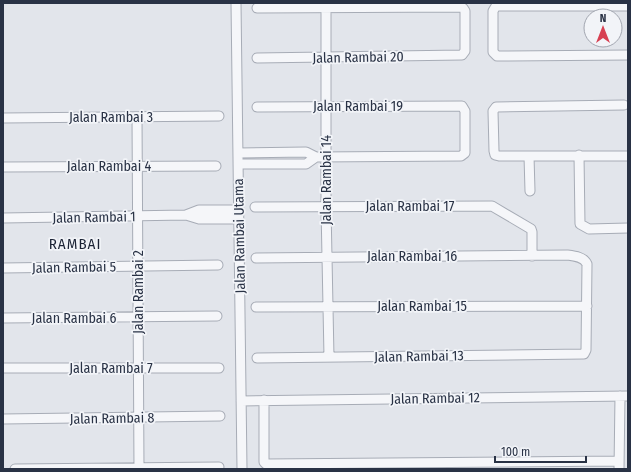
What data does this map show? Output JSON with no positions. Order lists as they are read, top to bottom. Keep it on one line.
{"streets":{"street":["Jalan Rambai 20","Jalan Rambai 19","Jalan Rambai 3","Jalan Rambai 4","Jalan Rambai 14","Jalan Rambai 17","Jalan Rambai 1","Jalan Rambai Utama","Jalan Rambai 16","Jalan Rambai 5","Jalan Rambai 2","Jalan Rambai 15","Jalan Rambai 6","Jalan Rambai 13","Jalan Rambai 7","Jalan Rambai 12","Jalan Rambai 8"]},"crossings":[["Jalan Rambai 20","Jalan Rambai 14"],["Jalan Rambai 19","Jalan Rambai 14"],["Jalan Rambai 3","Jalan Rambai 2"],["Jalan Rambai 4","Jalan Rambai 2"],["Jalan Rambai 14","Jalan Rambai 17"],["Jalan Rambai 14","Jalan Rambai 16"],["Jalan Rambai 14","Jalan Rambai 15"],["Jalan Rambai 14","Jalan Rambai 13"],["Jalan Rambai 17","Jalan Rambai 16"],["Jalan Rambai 1","Jalan Rambai Utama"],["Jalan Rambai 1","Jalan Rambai 2"],["Jalan Rambai Utama","Jalan Rambai 12"],["Jalan Rambai 16","Jalan Rambai 15"],["Jalan Rambai 16","Jalan Rambai 13"],["Jalan Rambai 5","Jalan Rambai 2"],["Jalan Rambai 2","Jalan Rambai 6"],["Jalan Rambai 2","Jalan Rambai 7"],["Jalan Rambai 2","Jalan Rambai 8"],["Jalan Rambai 15","Jalan Rambai 13"]],"districts":["RAMBAI"],"scale_bar":"100 m","north":"top"}
